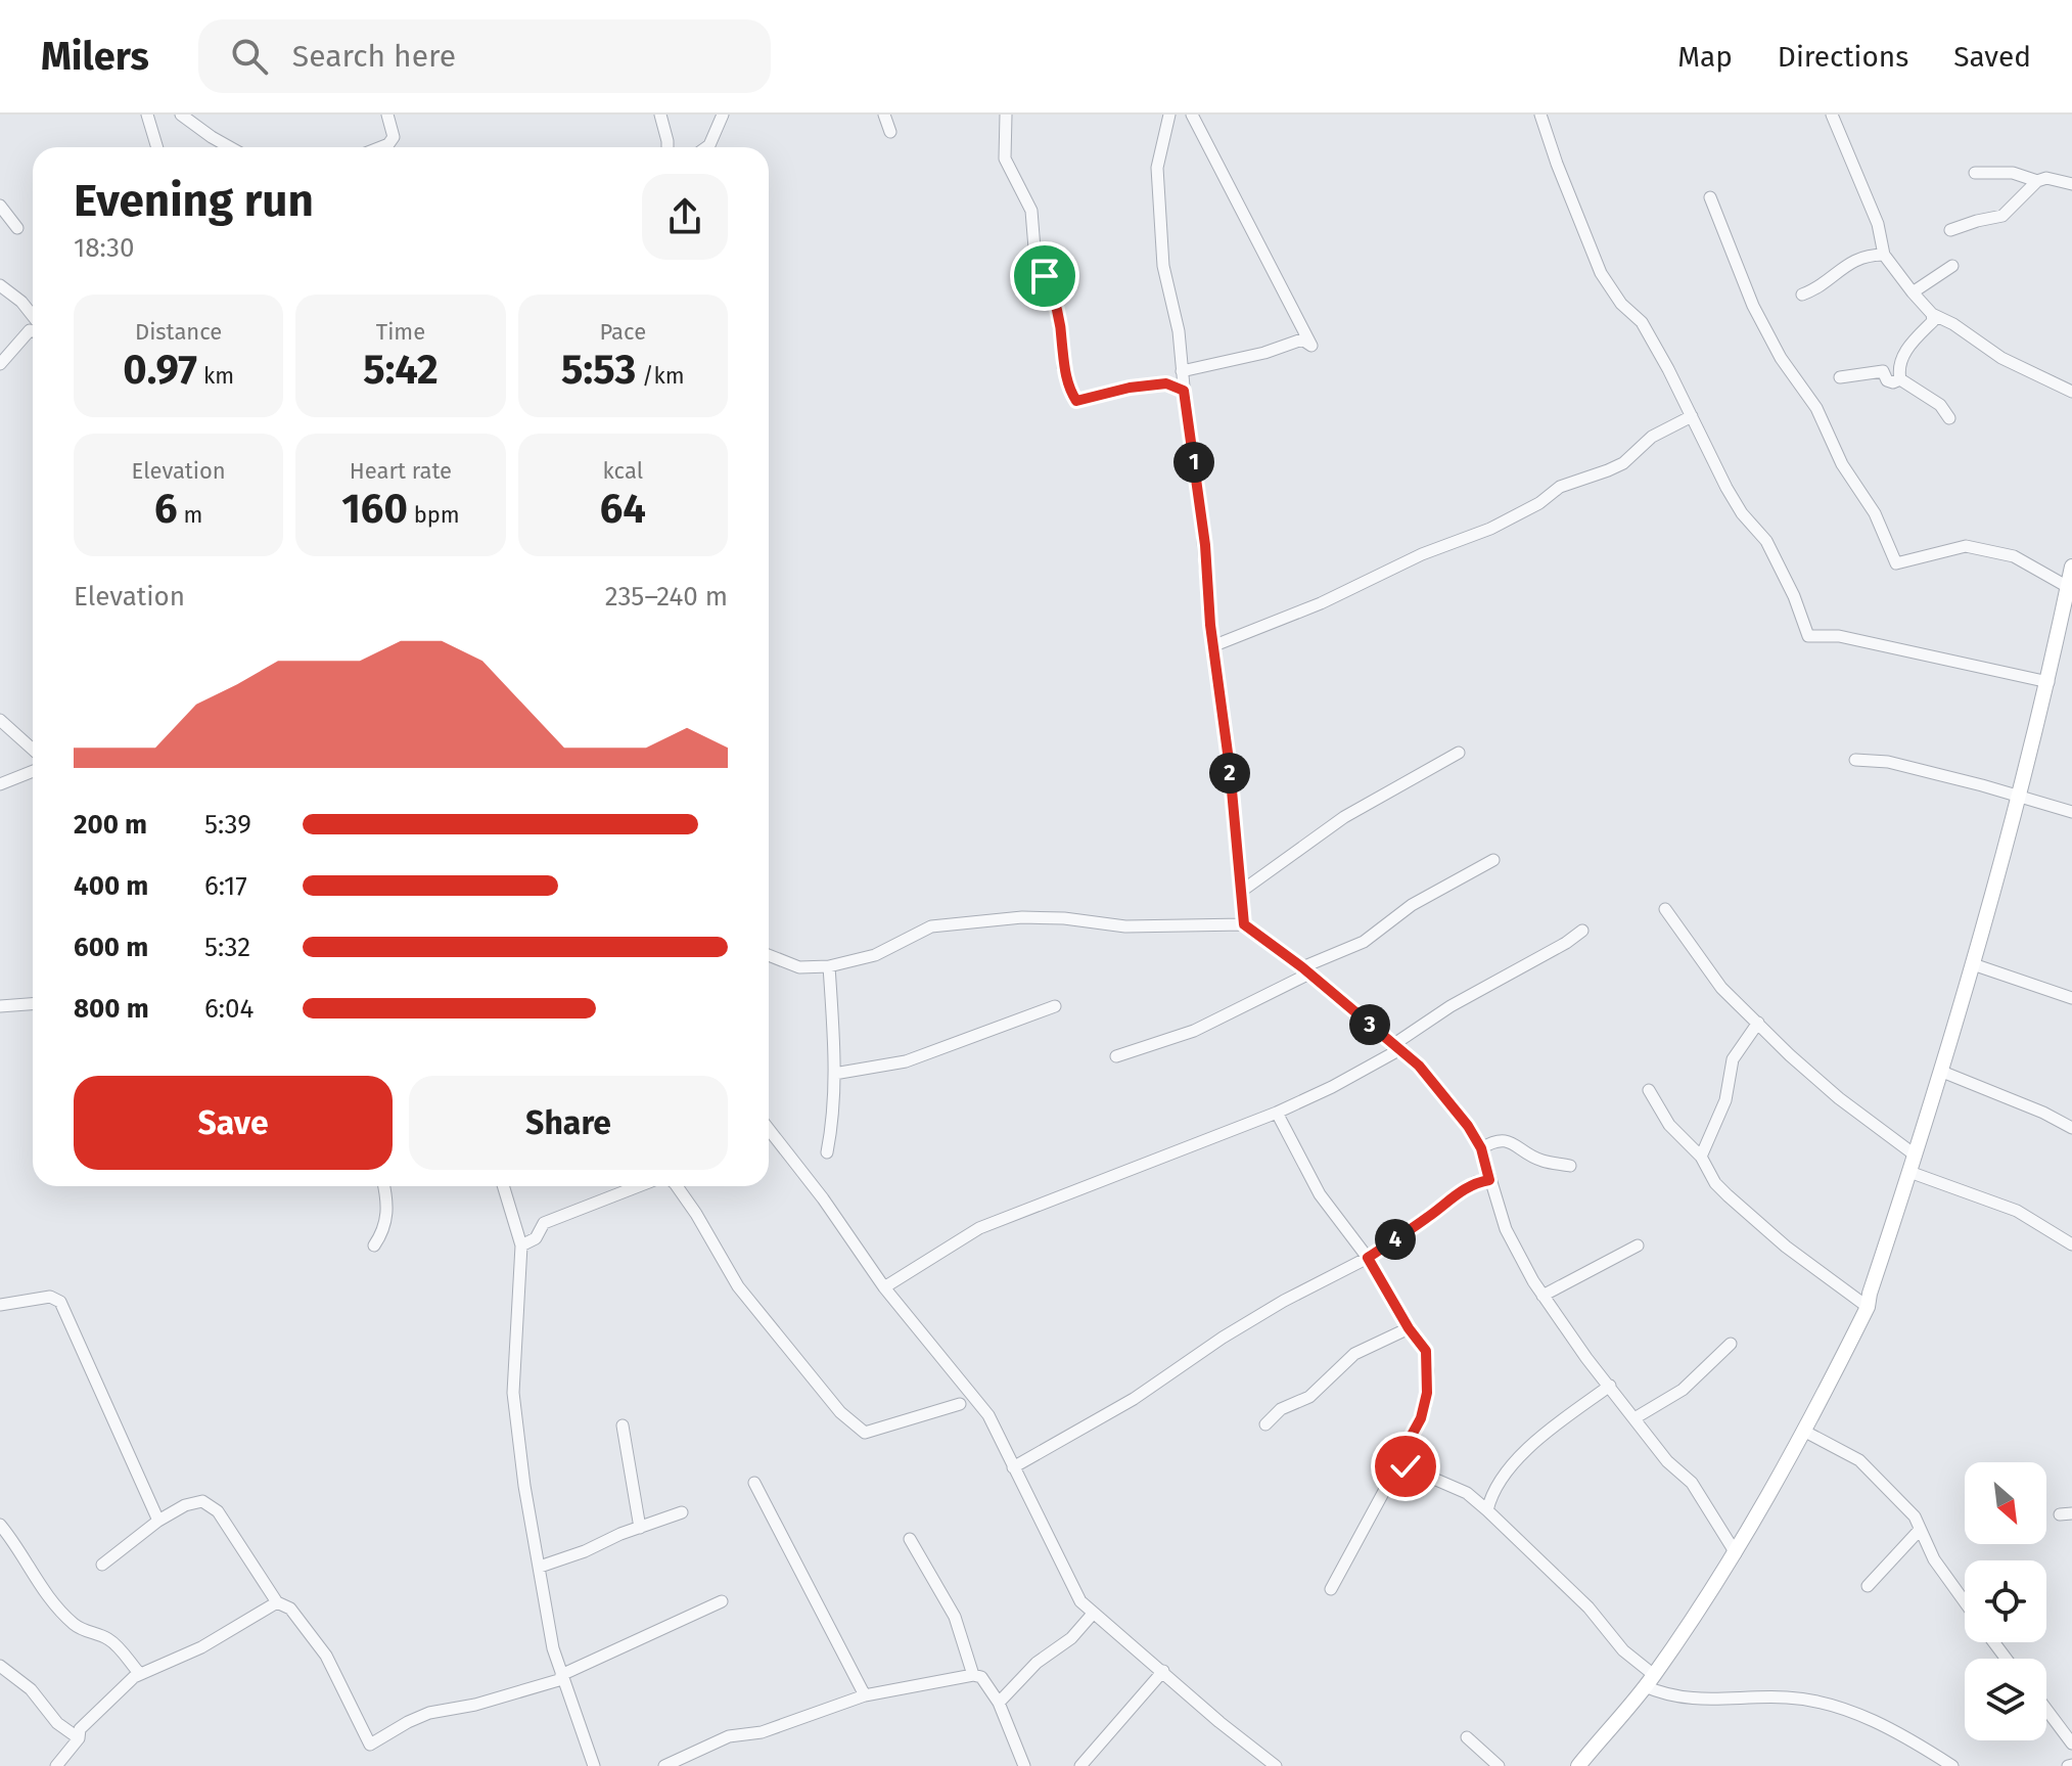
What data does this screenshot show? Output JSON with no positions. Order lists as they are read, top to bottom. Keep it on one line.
{"north":"bottom right","page":{"header":"Milers","search":"Search here","nav":["Map","Directions","Saved"],"heading":["Evening run","18:30"],"stats":[["Distance","0.97 km"],["Time","5:42"],["Pace","5:53 /km"],["Elevation","6 m"],["Heart rate","160 bpm"],["kcal","64"]],"pins":["1","2","3","4"],"chart":["Elevation","235–240 m"],"list":[{"name":"200 m","note":"5:39"},{"name":"400 m","note":"6:17"},{"name":"600 m","note":"5:32"},{"name":"800 m","note":"6:04"}],"buttons":["Save","Share"]}}
